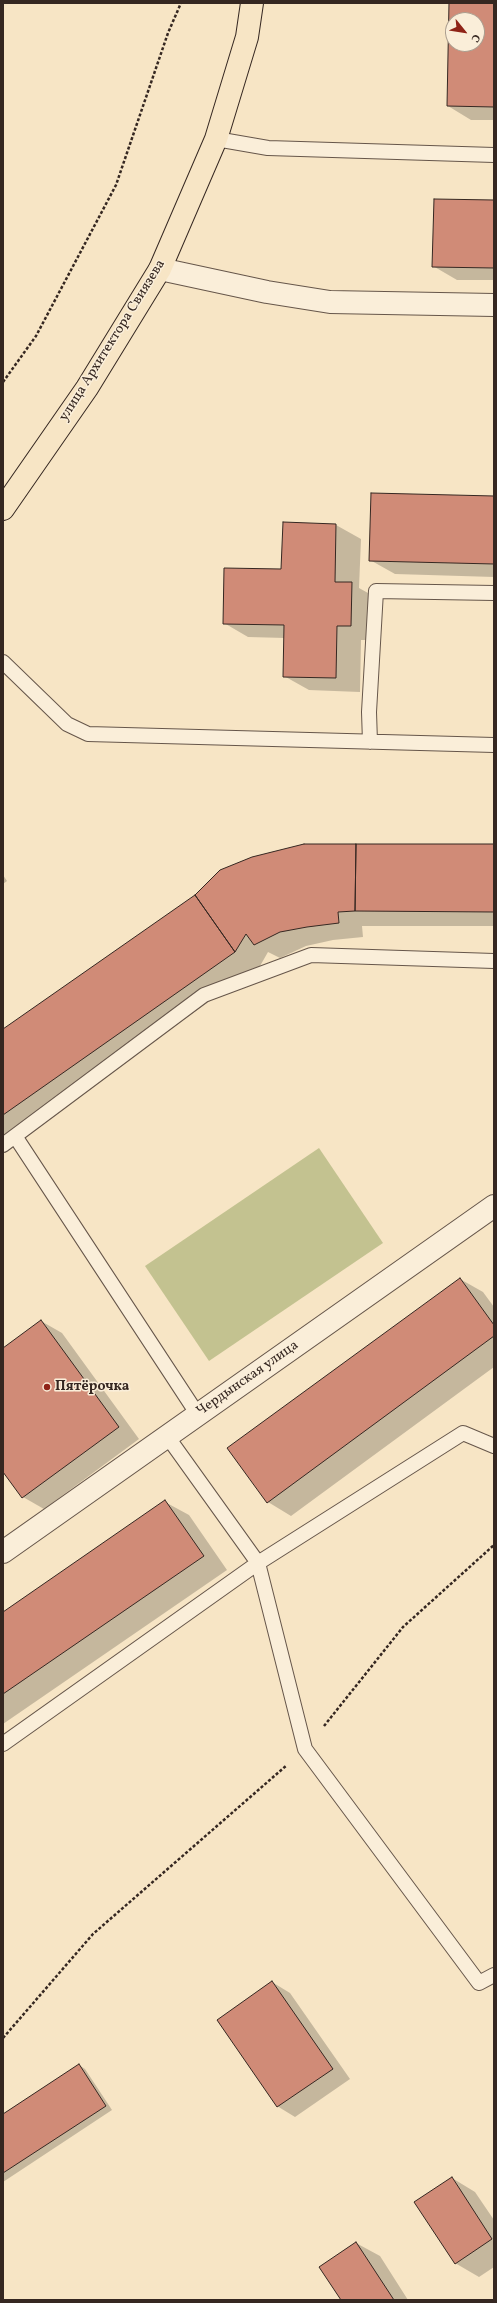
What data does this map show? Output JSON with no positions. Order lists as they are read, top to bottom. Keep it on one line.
{"streets":{"main road":["улица Архитектора Свиязева"],"street":["Чердынская улица"]},"places":["Пятёрочка"],"north":"bottom right"}
